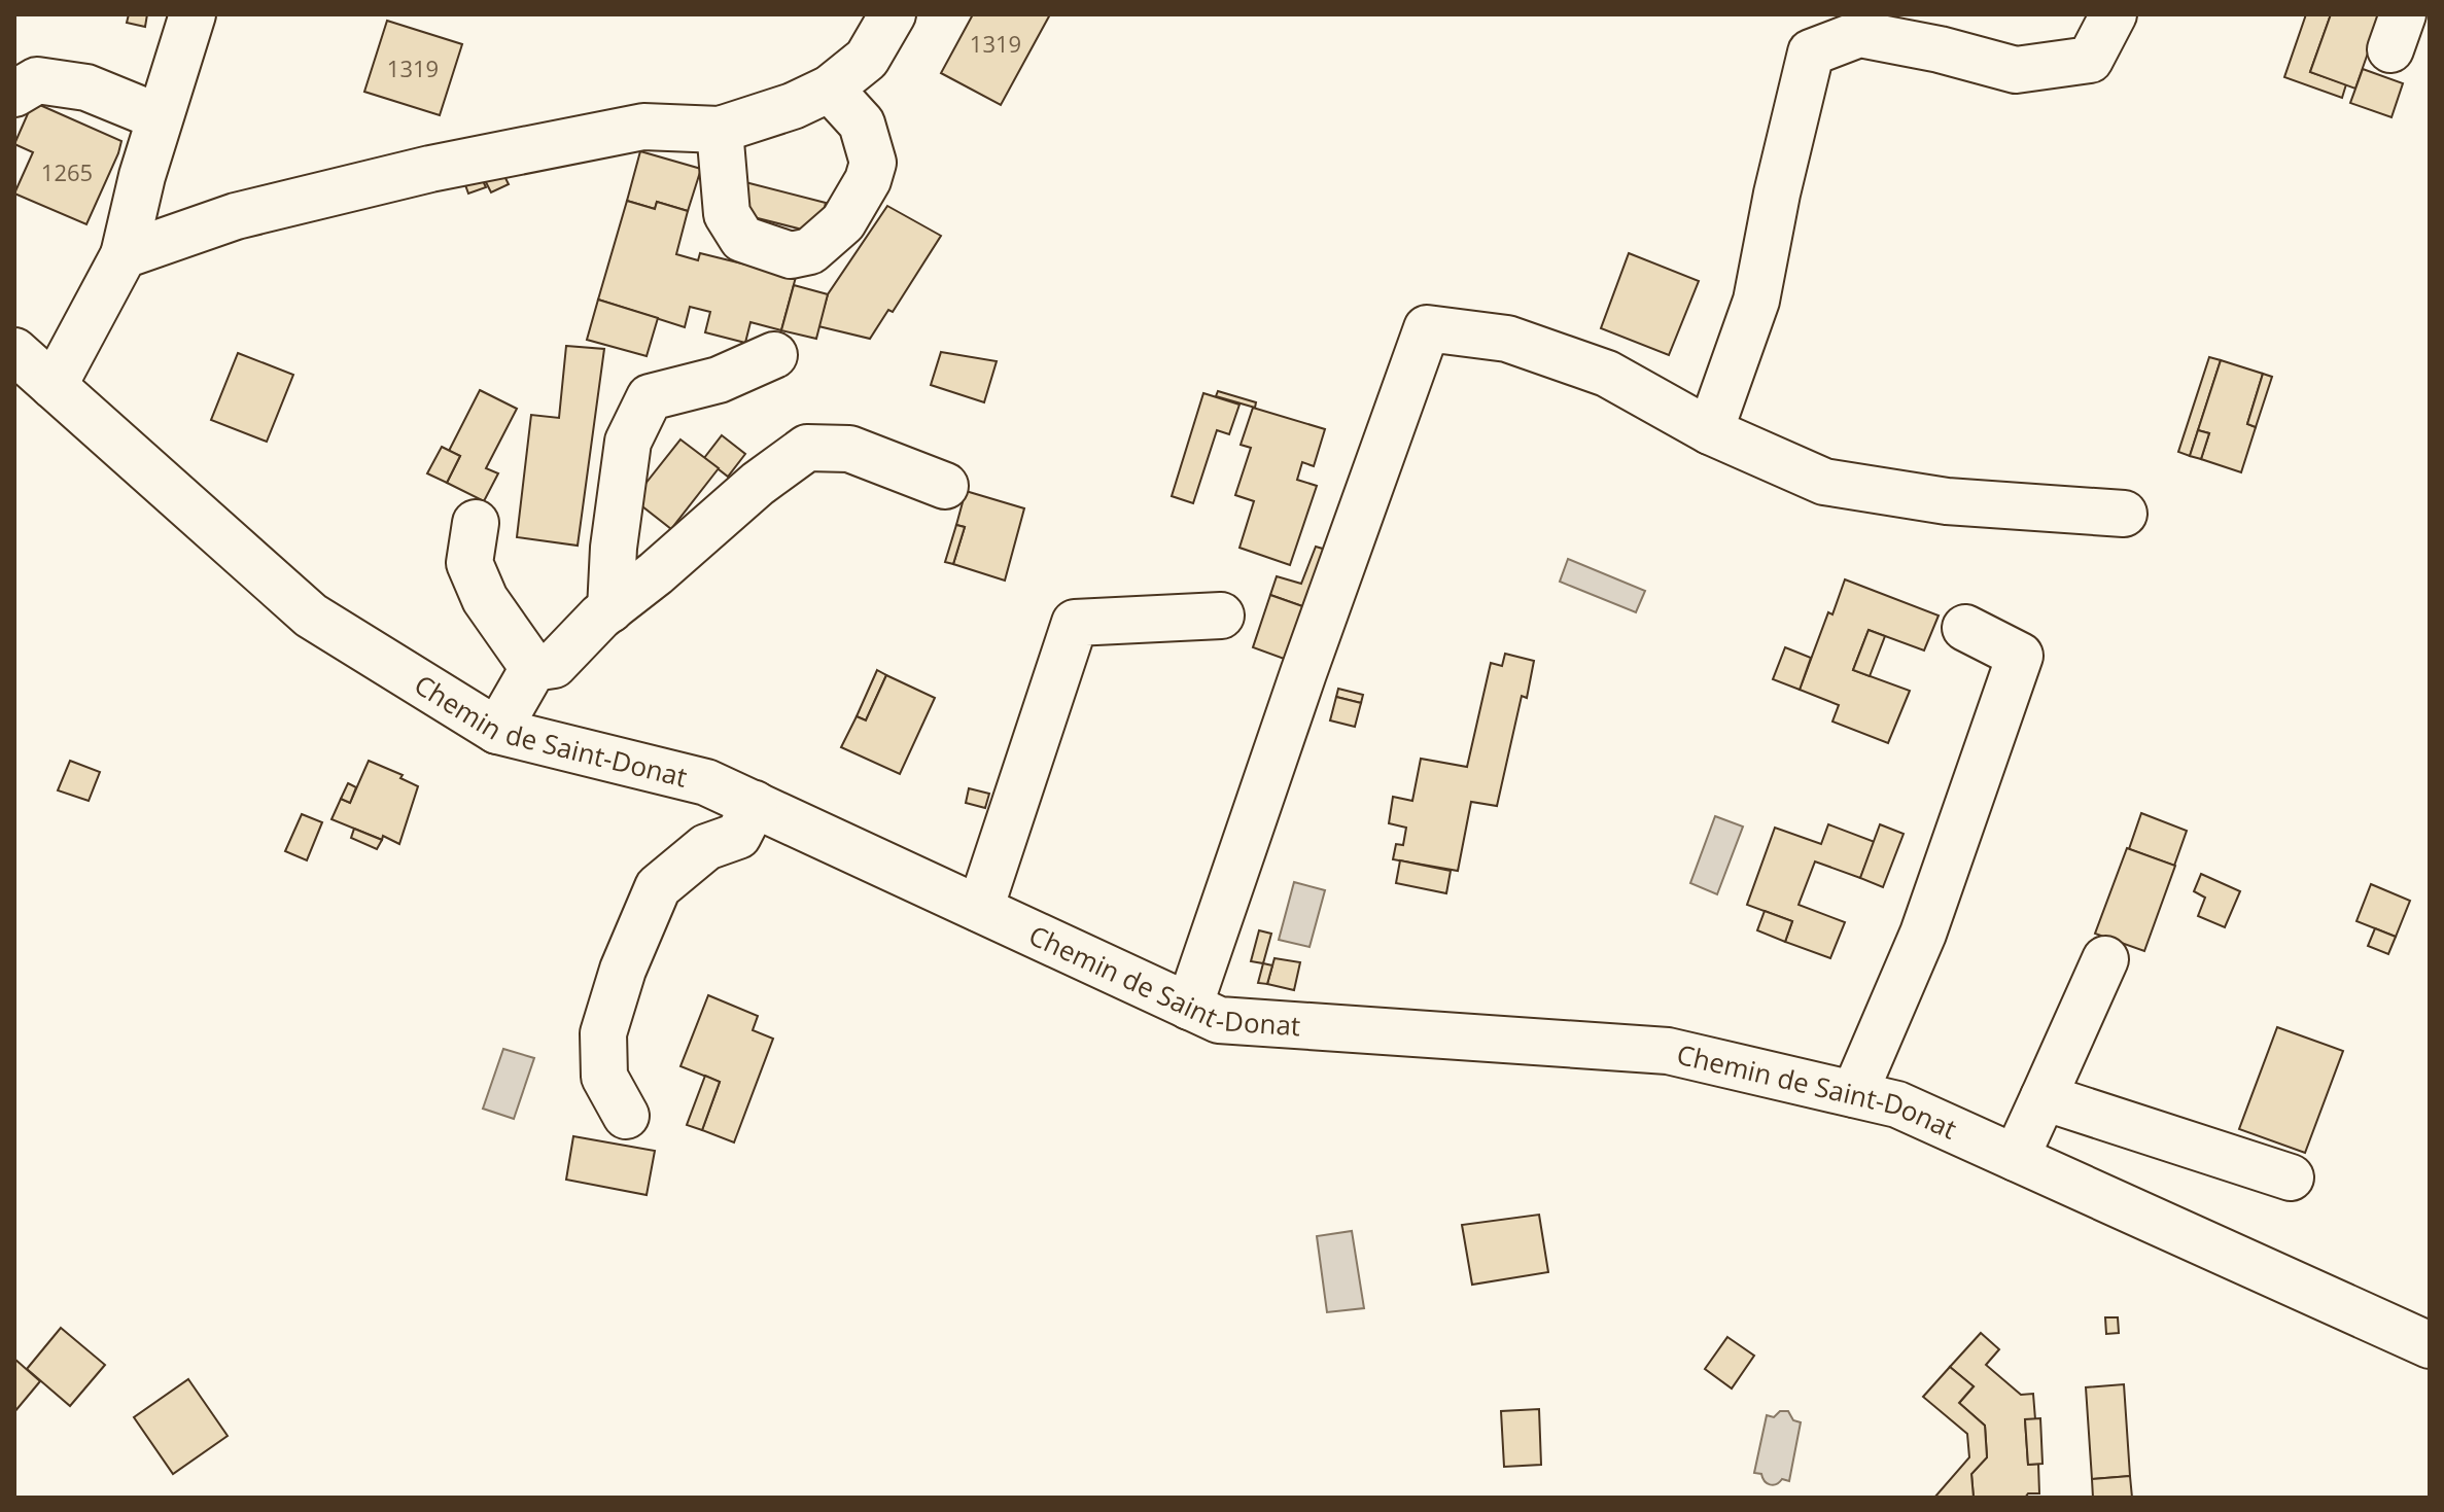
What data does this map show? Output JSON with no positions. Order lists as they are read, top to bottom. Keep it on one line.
{"streets":{"street":["Chemin de Saint-Donat"]},"house_numbers":["1319","1319","1265"]}
